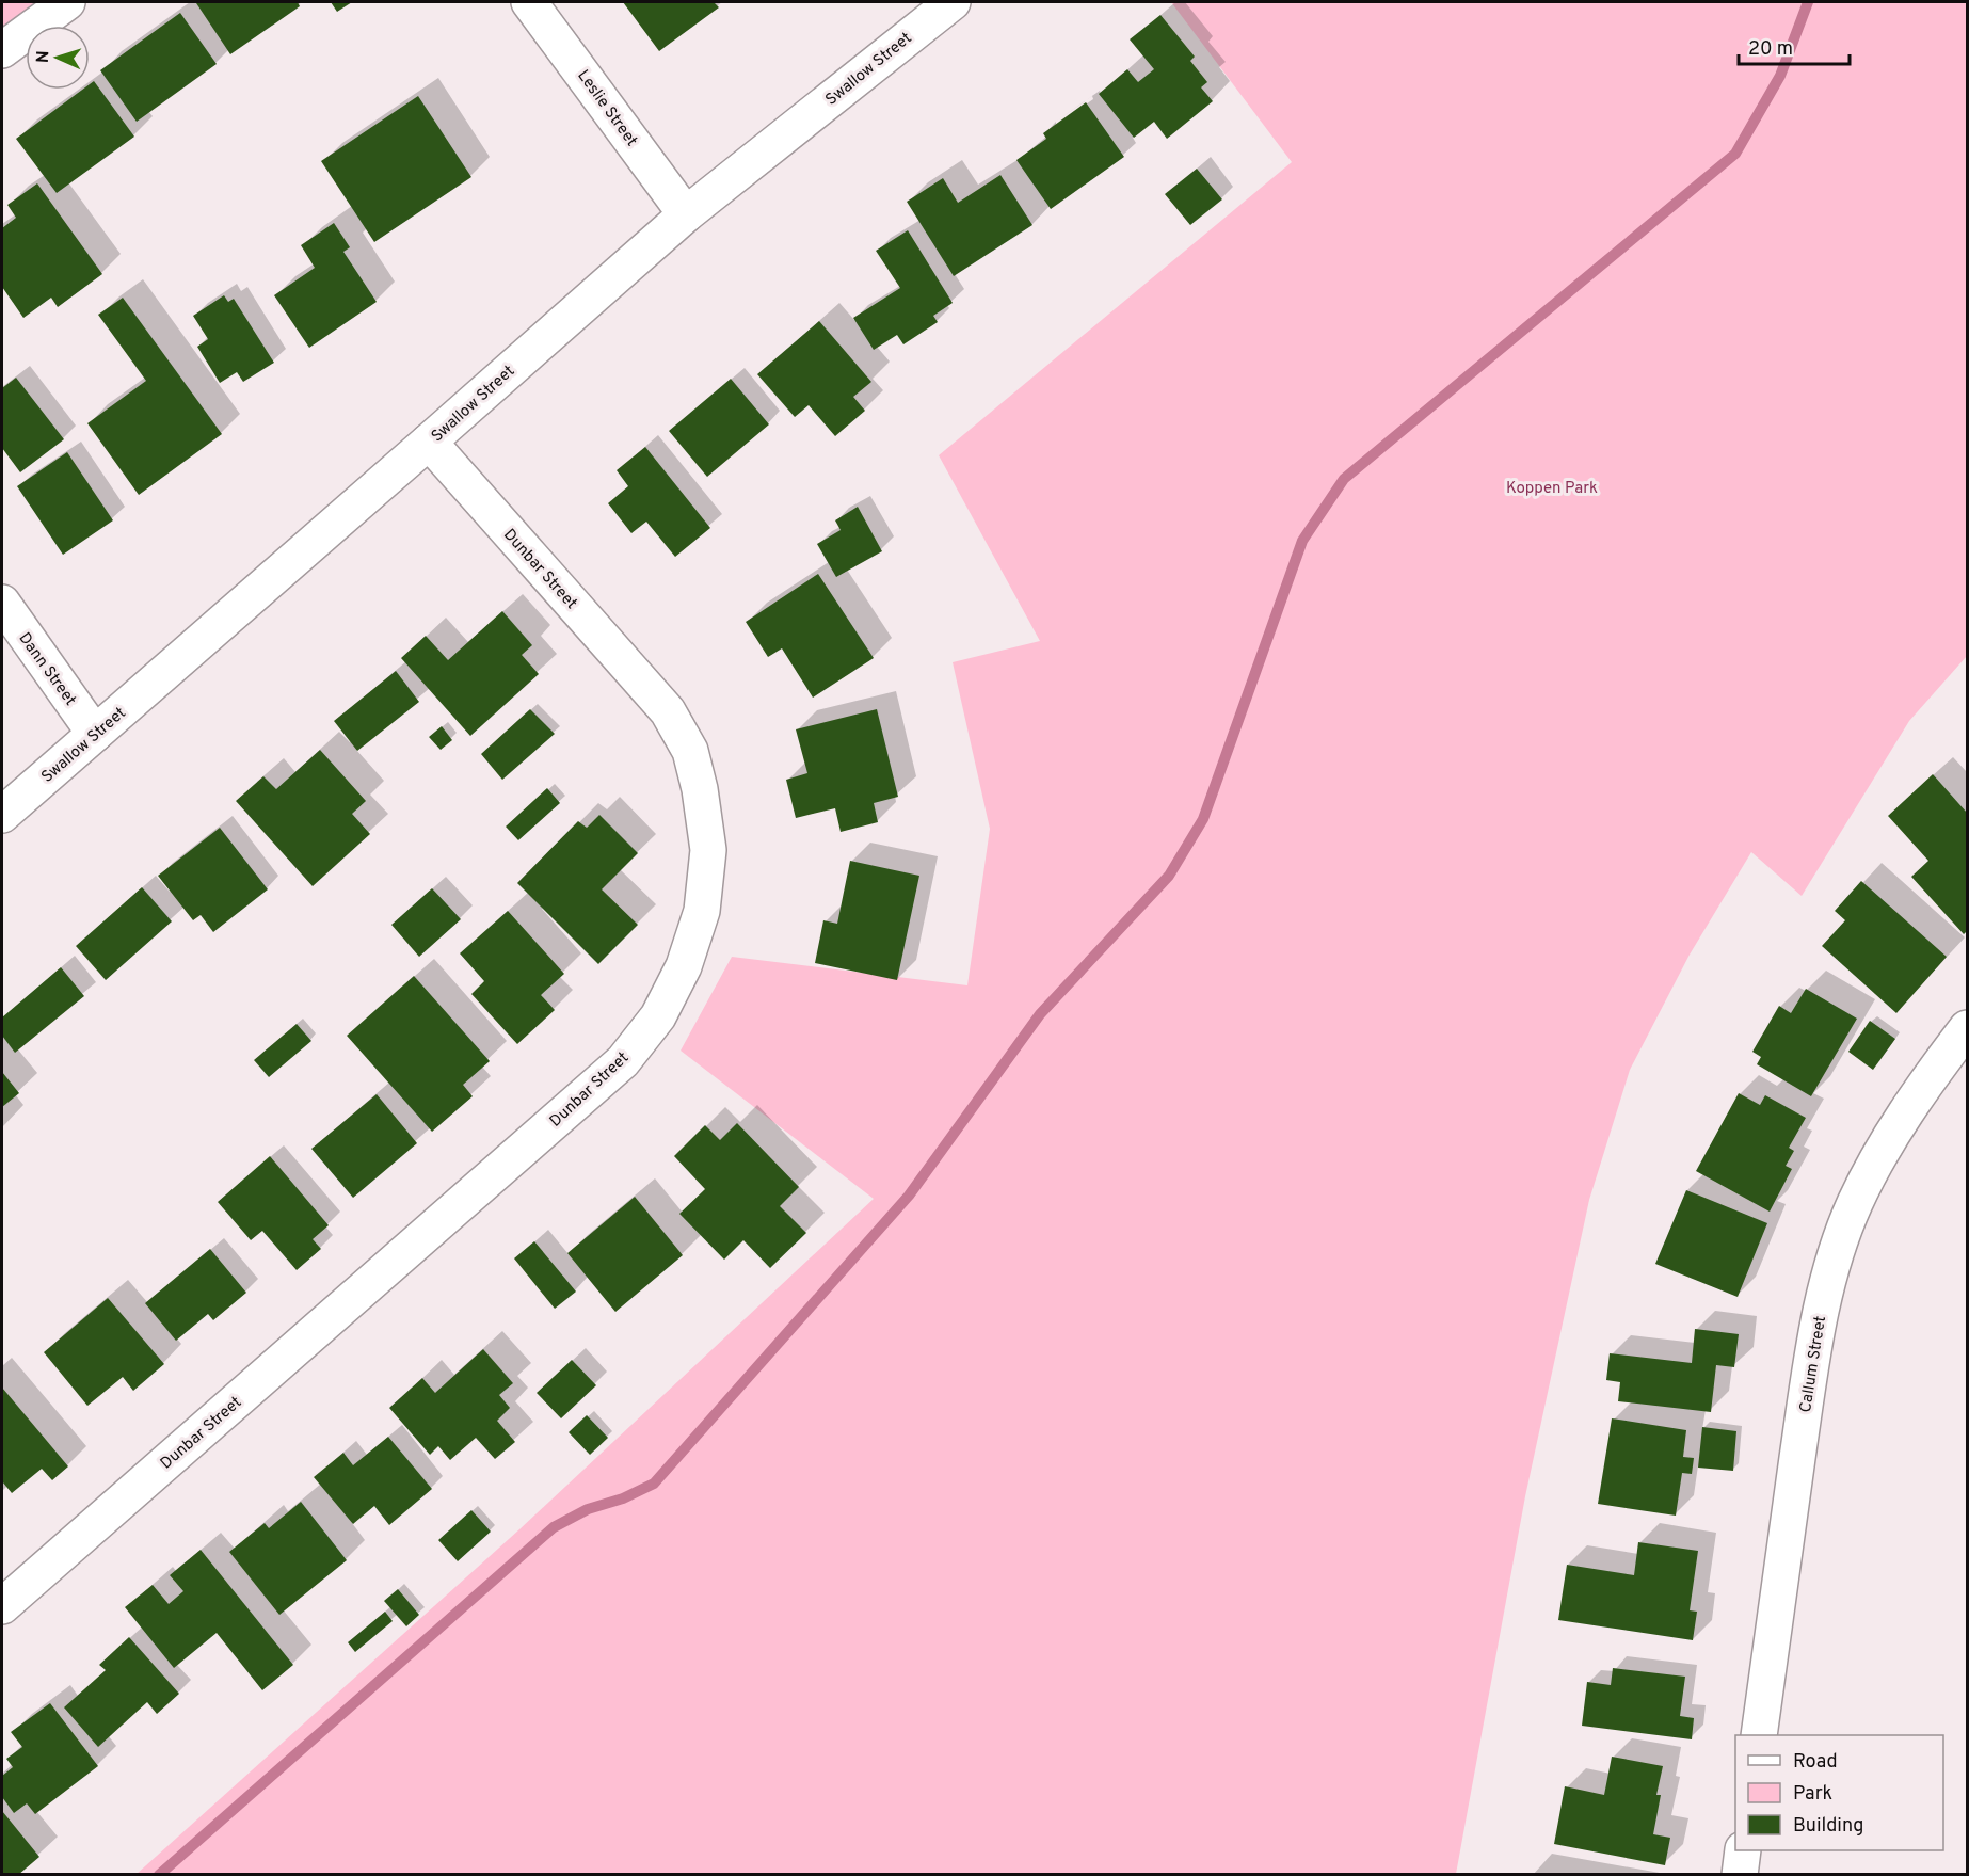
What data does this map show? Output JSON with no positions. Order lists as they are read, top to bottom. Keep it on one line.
{"streets":{"street":["Swallow Street","Leslie Street","Dunbar Street","Dann Street","Callum Street"]},"crossings":[["Swallow Street","Leslie Street"],["Swallow Street","Dunbar Street"],["Swallow Street","Dann Street"]],"parks":["Koppen Park"],"legend":["Road","Park","Building"],"scale_bar":"20 m","north":"left"}
